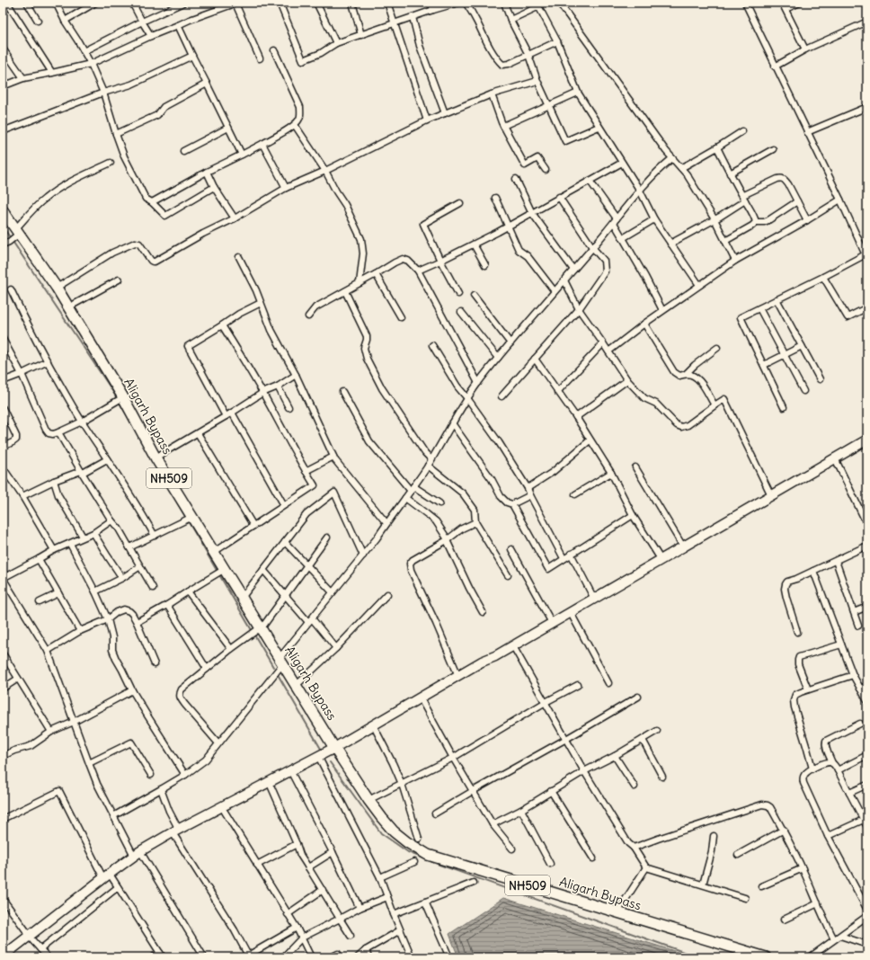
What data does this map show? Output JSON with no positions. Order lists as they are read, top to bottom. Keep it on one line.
{"streets":{"highway":["Aligarh Bypass","NH509"]}}
